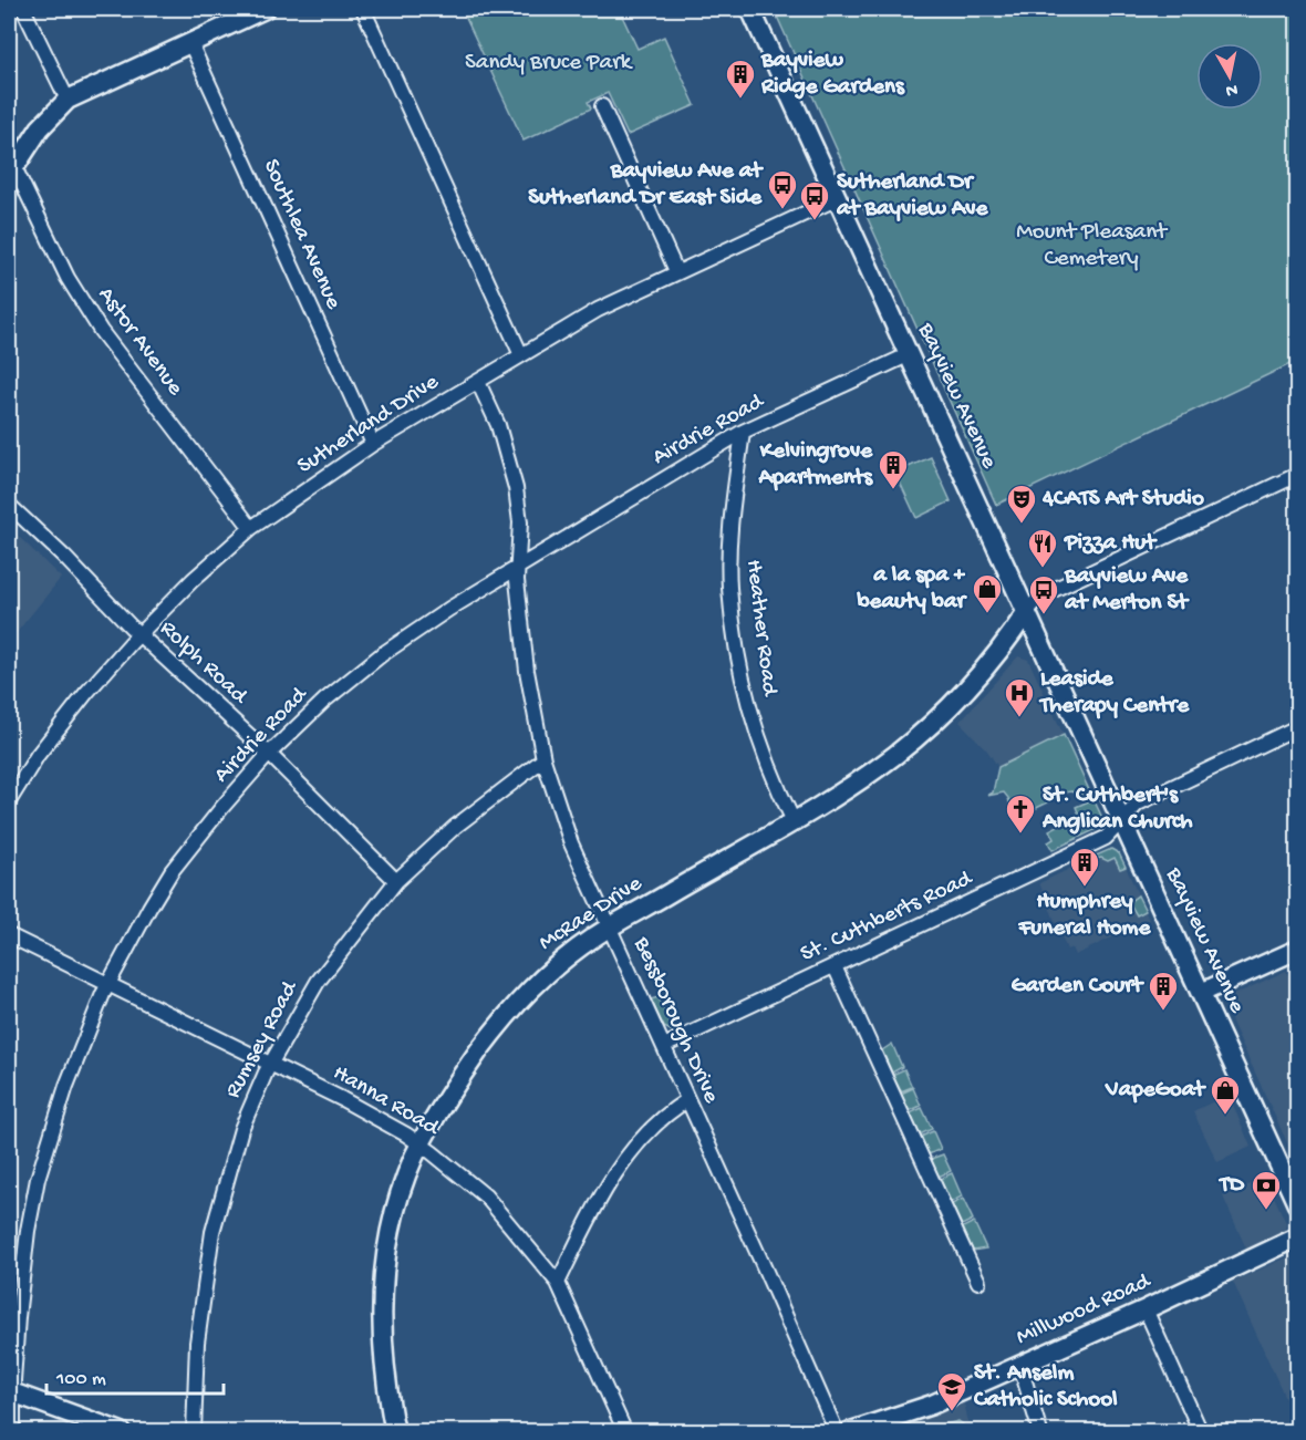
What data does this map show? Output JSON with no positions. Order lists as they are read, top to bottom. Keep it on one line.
{"streets":{"street":["Southlea Avenue","Astor Avenue","Bayview Avenue","Sutherland Drive","Airdrie Road","Heather Road","Rolph Road","McRae Drive","St. Cuthberts Road","Bessborough Drive","Rumsey Road","Hanna Road","Millwood Road"]},"crossings":[["Southlea Avenue","Sutherland Drive"],["Astor Avenue","Sutherland Drive"],["Bayview Avenue","Sutherland Drive"],["Bayview Avenue","Airdrie Road"],["Bayview Avenue","McRae Drive"],["Bayview Avenue","St. Cuthberts Road"],["Sutherland Drive","Rolph Road"],["Sutherland Drive","Bessborough Drive"],["Airdrie Road","Heather Road"],["Airdrie Road","Rolph Road"],["Airdrie Road","Bessborough Drive"],["Airdrie Road","Hanna Road"],["Heather Road","McRae Drive"],["Rolph Road","Rumsey Road"],["McRae Drive","Bessborough Drive"],["McRae Drive","Hanna Road"],["St. Cuthberts Road","Bessborough Drive"],["Bessborough Drive","Rumsey Road"],["Rumsey Road","Hanna Road"]],"parks":["Sandy Bruce Park","Mount Pleasant Cemetery"],"places":{"building":["Bayview Ridge Gardens","Kelvingrove Apartments","Humphrey Funeral Home","Garden Court"],"bus stop":["Bayview Ave at Sutherland Dr East Side","Sutherland Dr at Bayview Ave","Bayview Ave at Merton St"],"theatre":["4CATS Art Studio"],"restaurant":["Pizza Hut"],"shop":["a la spa + beauty bar","VapeGoat"],"hospital":["Leaside Therapy Centre"],"church":["St. Cuthbert's Anglican Church"],"bank":["TD"],"school or university":["St. Anselm Catholic School"]},"scale_bar":"100 m","north":"bottom"}
